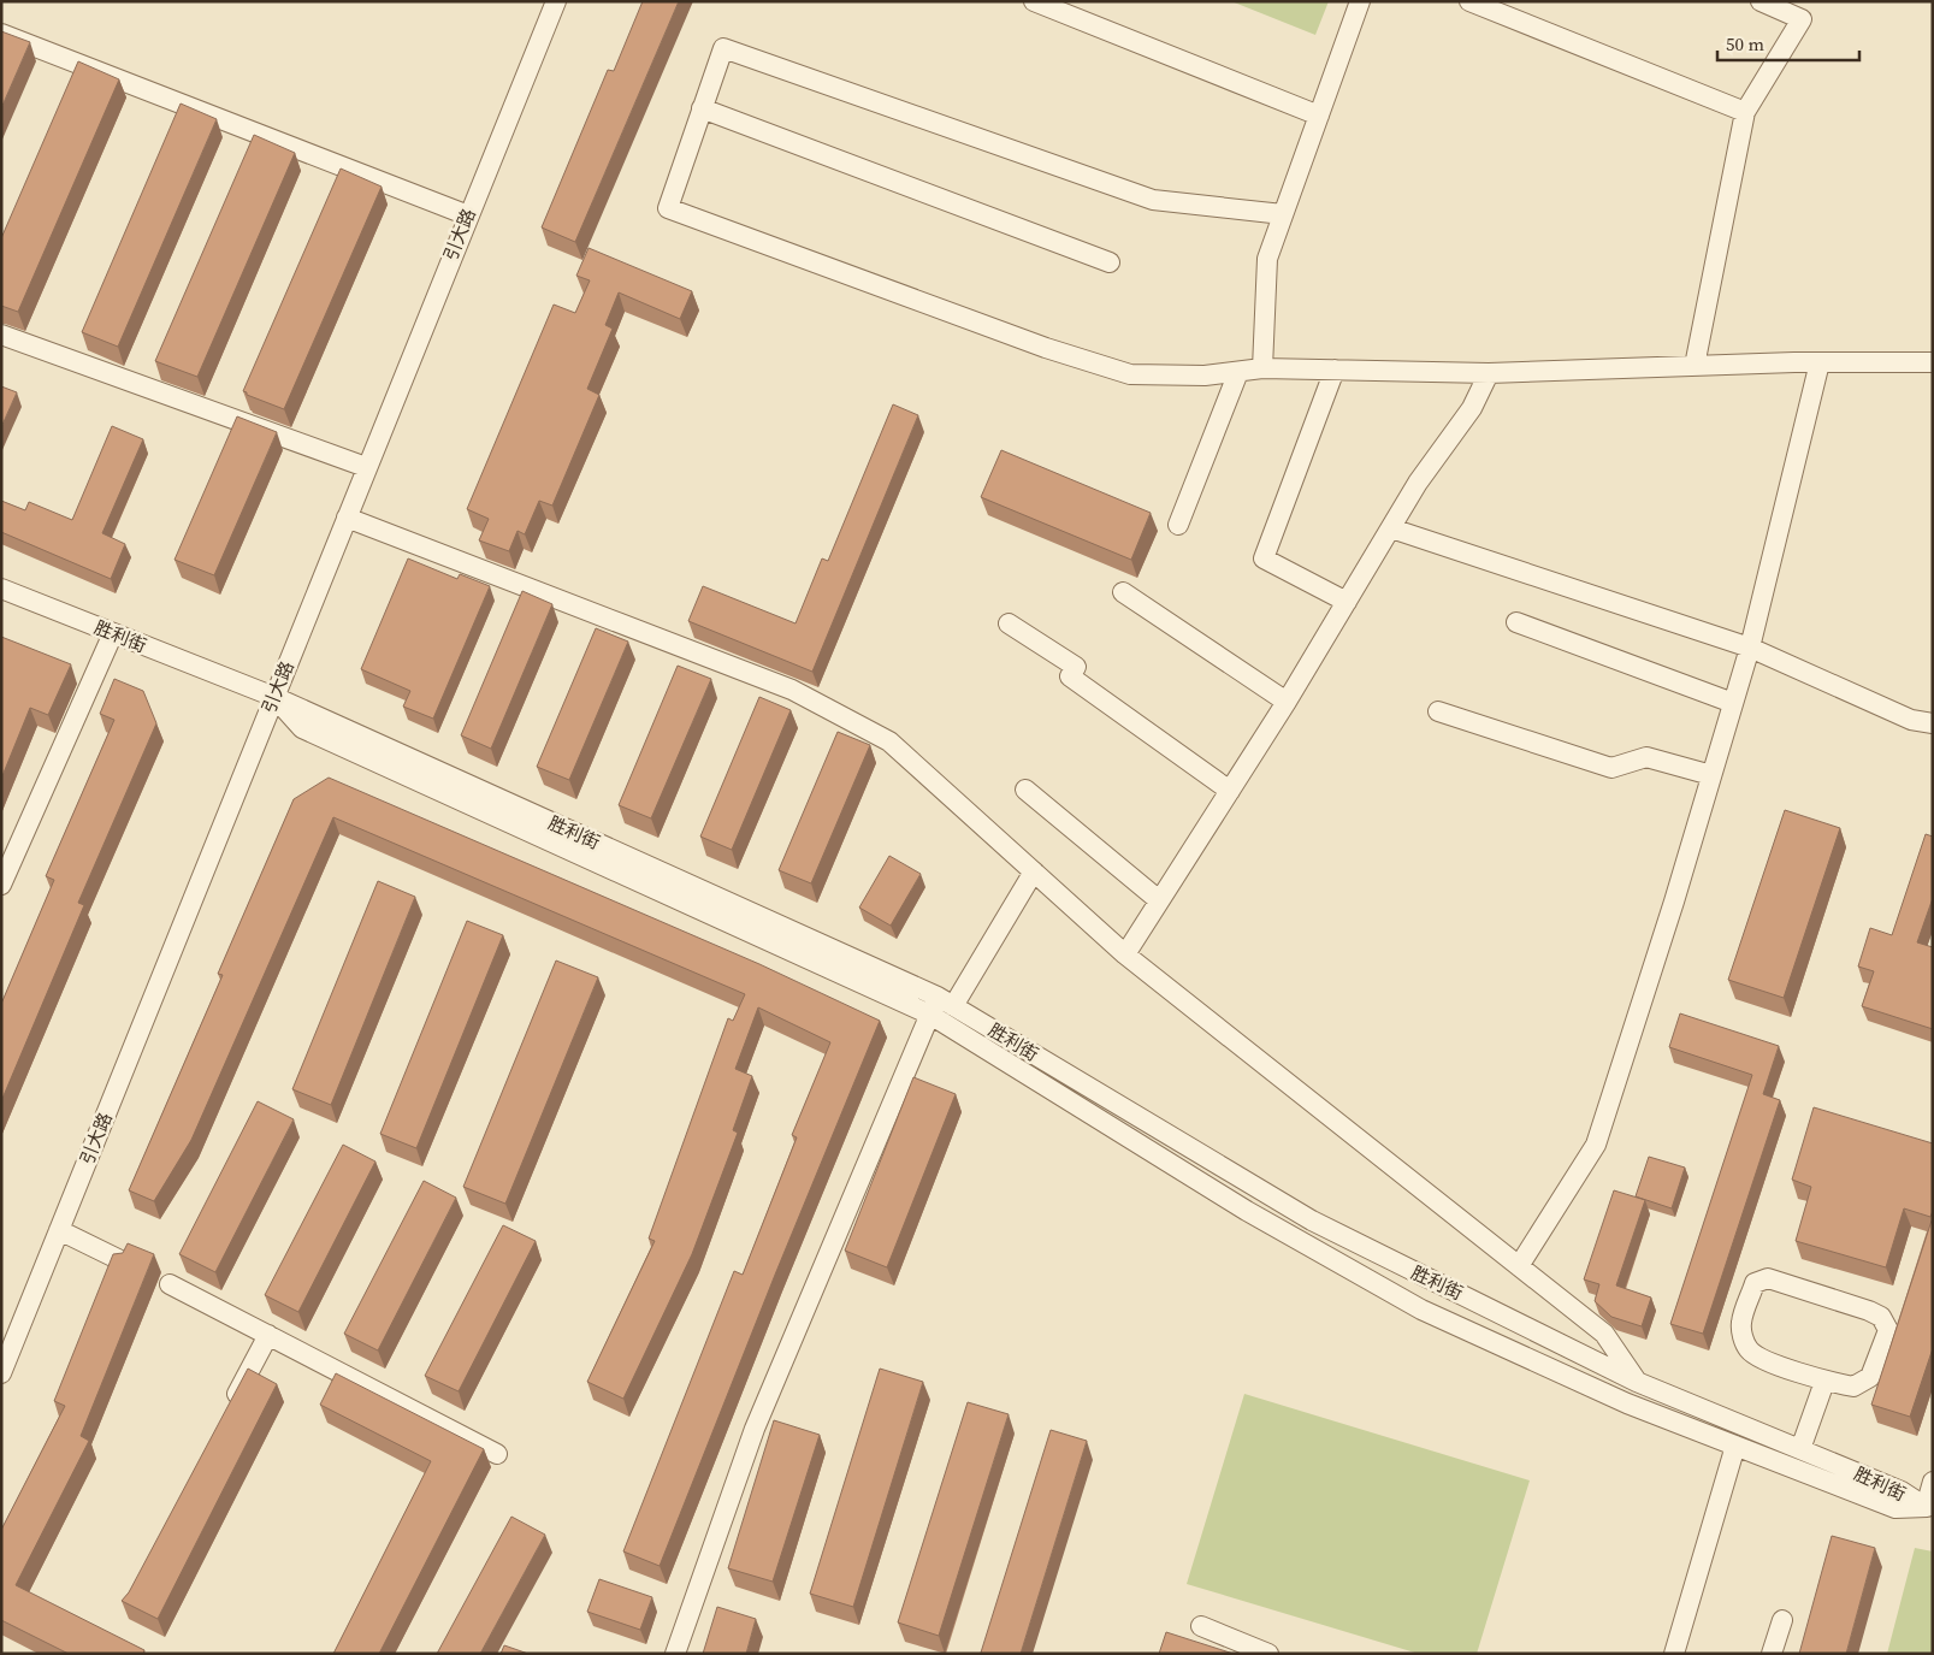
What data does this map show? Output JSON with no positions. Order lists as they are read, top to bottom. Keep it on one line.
{"streets":{"street":["引大路","胜利街"]},"crossings":[["引大路","胜利街"]],"scale_bar":"50 m"}
